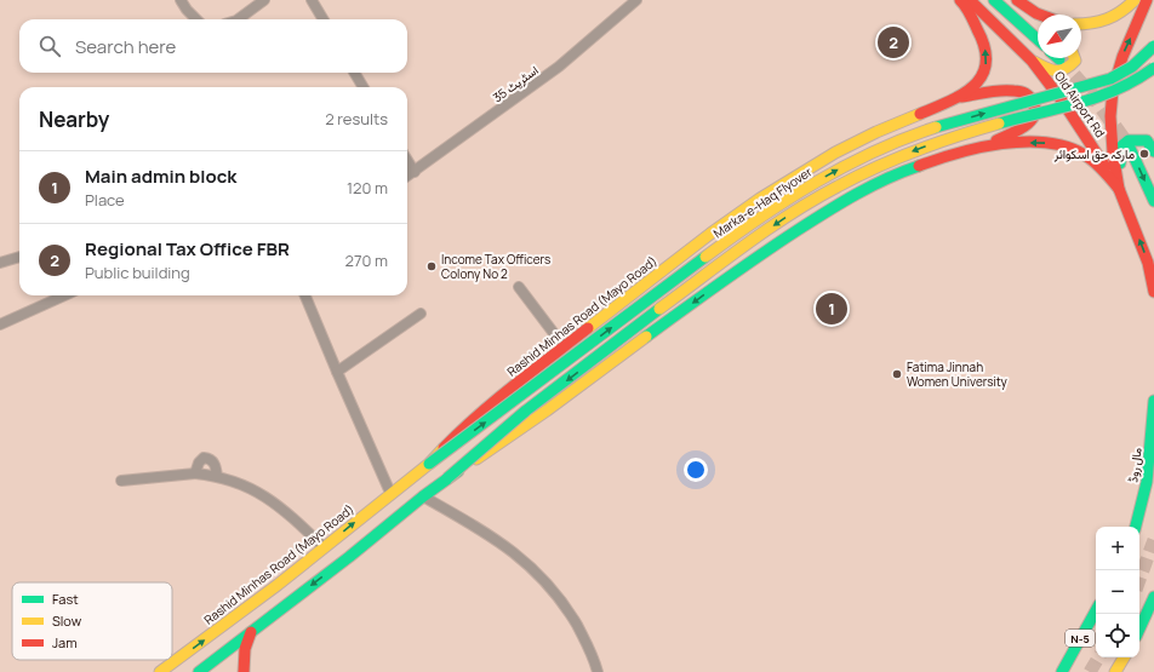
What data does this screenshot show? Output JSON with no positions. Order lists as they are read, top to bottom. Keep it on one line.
{"streets":{"main road":["Old Airport Rd","Marka-e-Haq Flyover","Rashid Minhas Road (Mayo Road)","مال روڈ","N-5"],"street":["اسٹریٹ 35"]},"crossings":[["Marka-e-Haq Flyover","Rashid Minhas Road (Mayo Road)"]],"places":["مارکہ حق اسکوائر","Income Tax Officers Colony No 2","Fatima Jinnah Women University"],"legend":["Fast","Slow","Jam"],"north":"bottom left","page":{"search":"Search here","pins":["2","1"],"heading":["Nearby","2 results"],"list":[{"mark":"1","name":"Main admin block","note":"Place","value":"120 m"},{"mark":"2","name":"Regional Tax Office FBR","note":"Public building","value":"270 m"}],"map_buttons":["+","−"]}}
